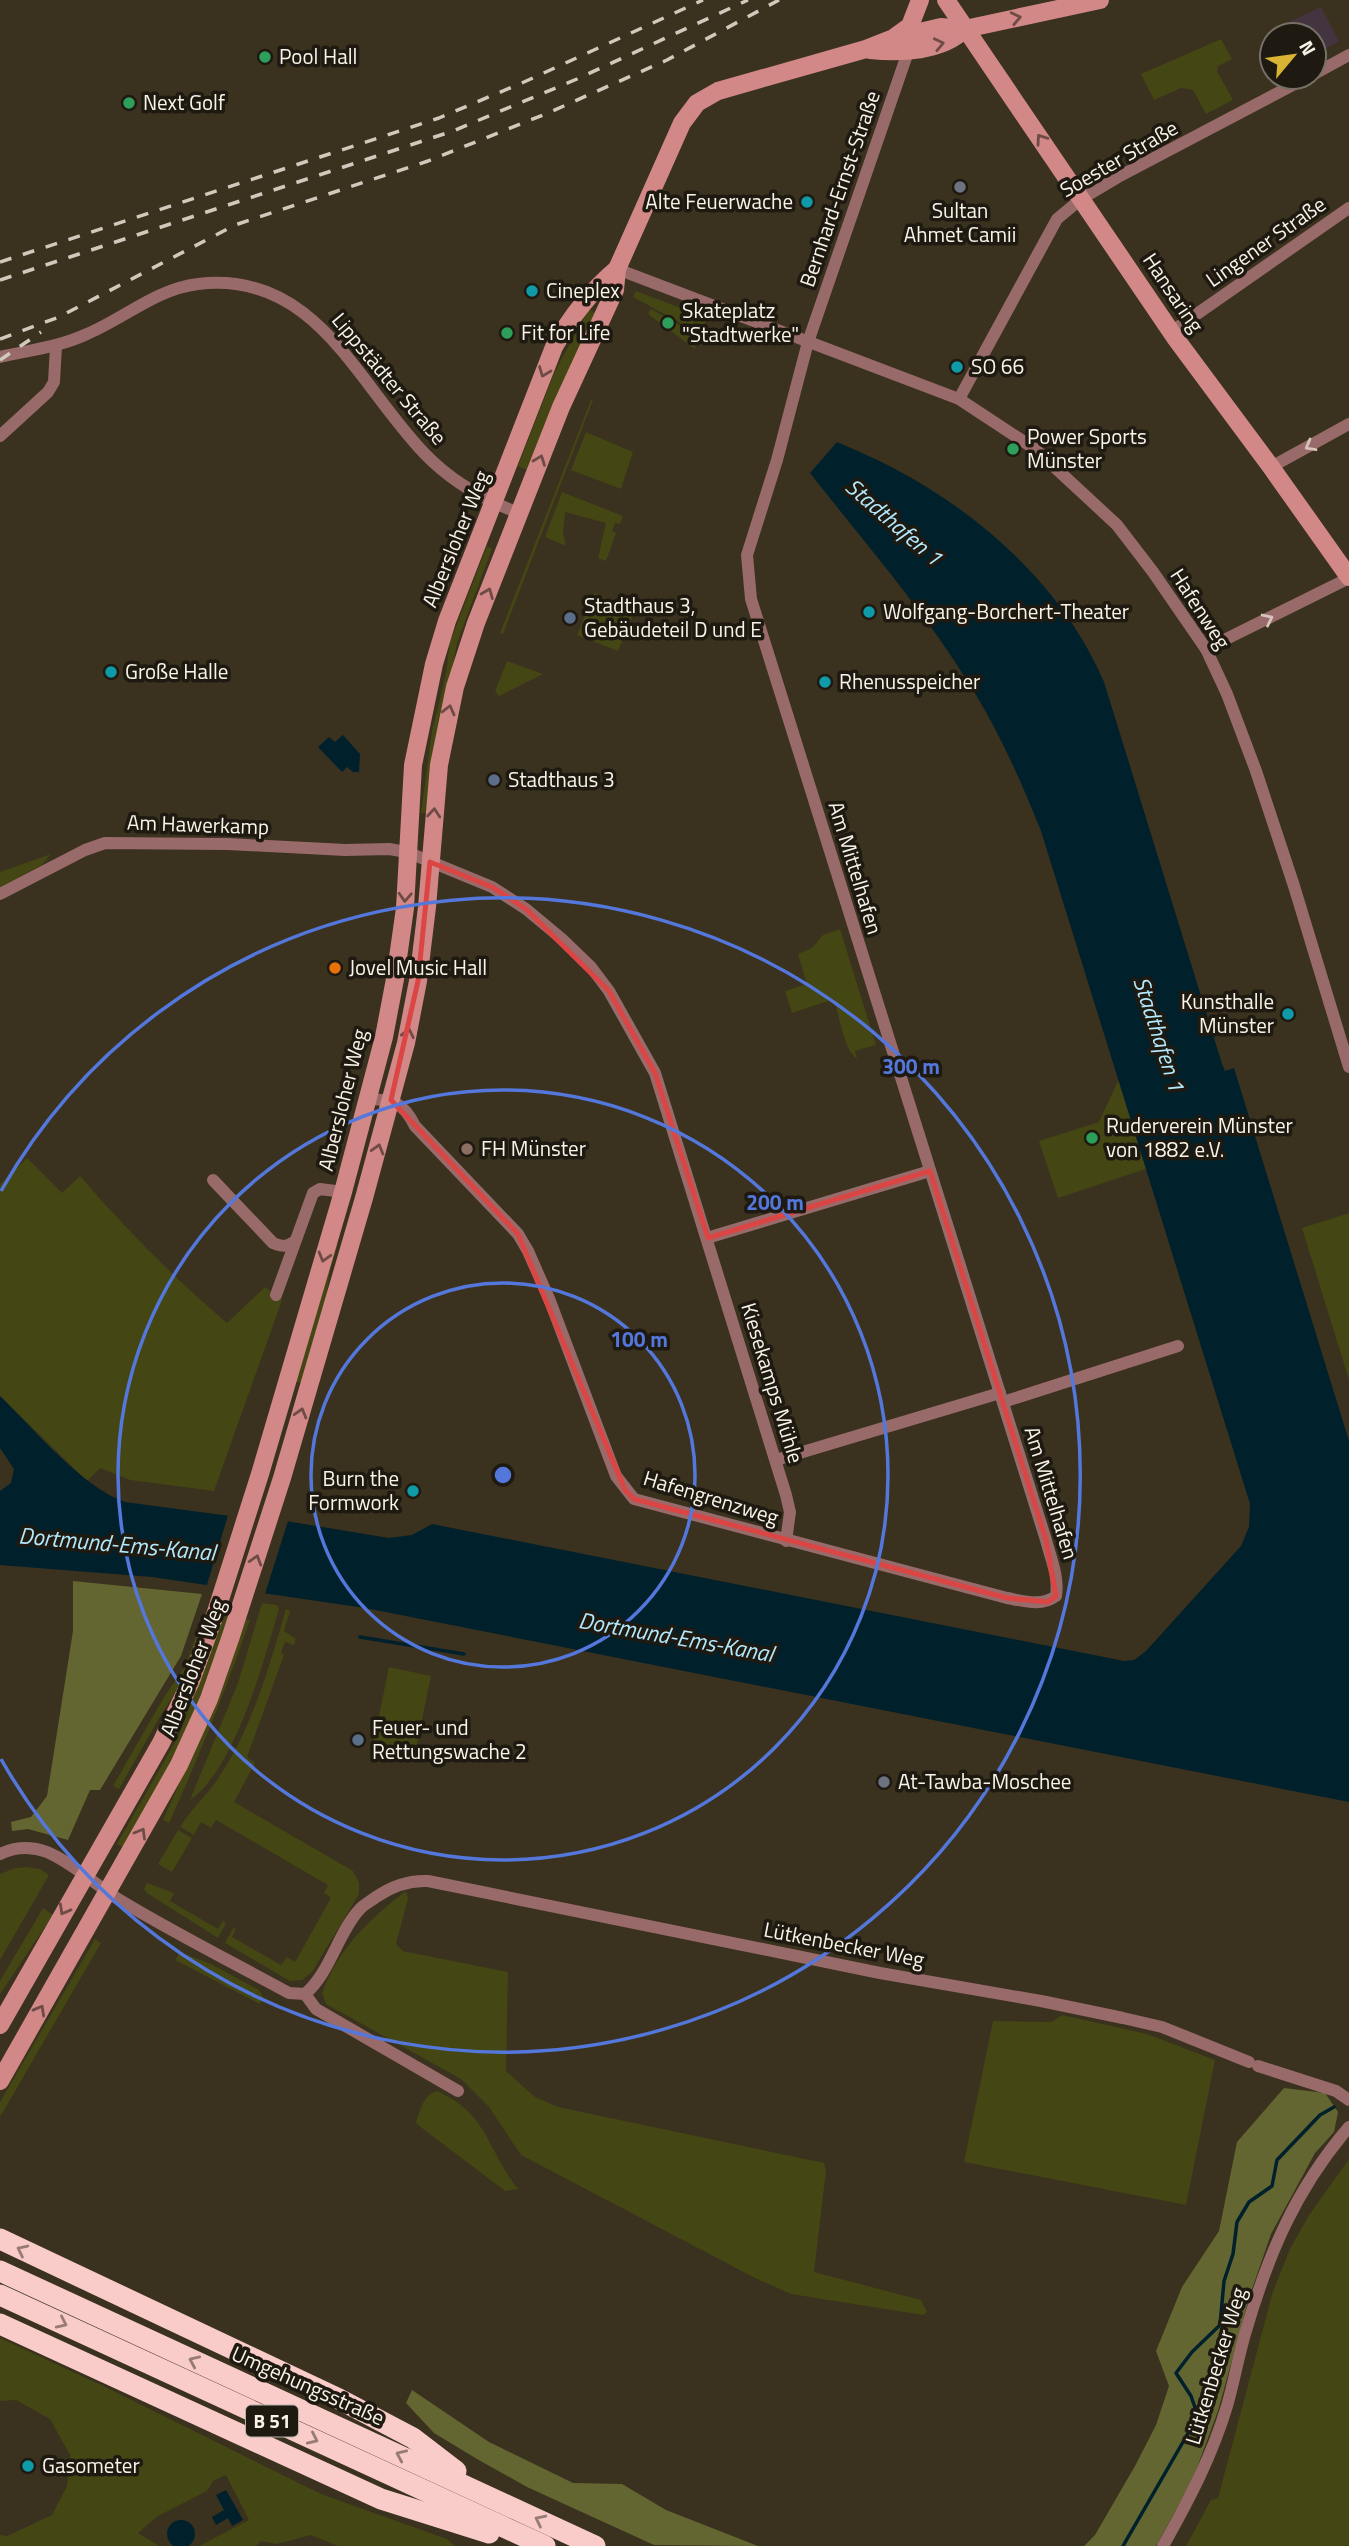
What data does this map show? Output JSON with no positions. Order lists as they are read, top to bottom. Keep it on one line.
{"streets":{"highway":["Umgehungsstraße","B 51"],"main road":["Hansaring","Albersloher Weg"],"street":["Soester Straße","Bernhard-Ernst-Straße","Lingener Straße","Lippstädter Straße","Hafenweg","Am Hawerkamp","Am Mittelhafen","Kiesekamps Mühle","Hafengrenzweg","Lütkenbecker Weg"]},"crossings":[["Soester Straße","Hansaring"],["Soester Straße","Hafenweg"],["Bernhard-Ernst-Straße","Albersloher Weg"],["Bernhard-Ernst-Straße","Hafenweg"],["Bernhard-Ernst-Straße","Am Mittelhafen"],["Lingener Straße","Hansaring"],["Hansaring","Albersloher Weg"],["Lippstädter Straße","Albersloher Weg"],["Albersloher Weg","Hafenweg"],["Albersloher Weg","Am Hawerkamp"],["Albersloher Weg","Kiesekamps Mühle"],["Albersloher Weg","Hafengrenzweg"],["Hafenweg","Am Mittelhafen"],["Am Mittelhafen","Hafengrenzweg"],["Kiesekamps Mühle","Hafengrenzweg"],["Umgehungsstraße","B 51"]],"water":["Stadthafen 1","Dortmund-Ems-Kanal"],"places":["Pool Hall","Next Golf","Sultan Ahmet Camii","Alte Feuerwache","Cineplex","Skateplatz \"Stadtwerke\"","Fit for Life","SO 66","Power Sports Münster","Wolfgang-Borchert-Theater","Stadthaus 3, Gebäudeteil D und E","Große Halle","Rhenusspeicher","Stadthaus 3","Jovel Music Hall","Kunsthalle Münster","Ruderverein Münster von 1882 e.V.","FH Münster","Burn the Formwork","Feuer- und Rettungswache 2","At-Tawba-Moschee","Gasometer"],"north":"top right","rings":["300 m","200 m","100 m"]}
